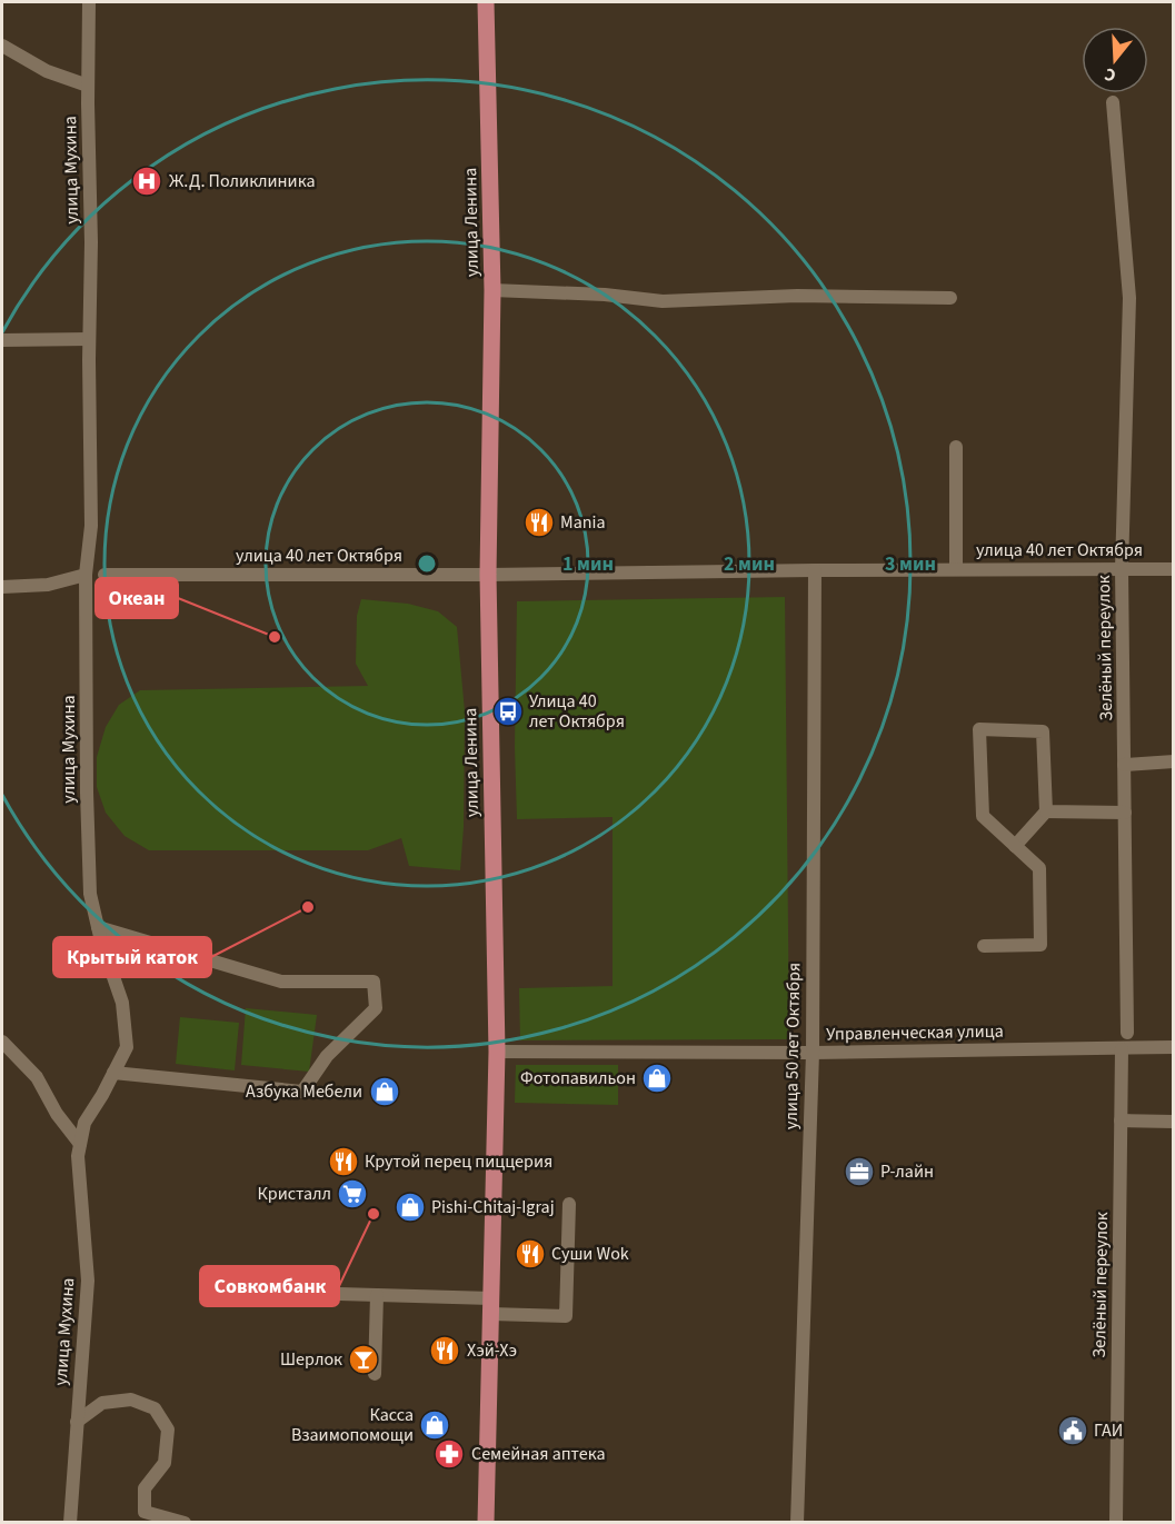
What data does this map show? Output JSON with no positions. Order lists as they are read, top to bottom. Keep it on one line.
{"streets":{"main road":["улица Ленина"],"street":["улица Мухина","улица 40 лет Октября","Зелёный переулок","Управленческая улица","улица 50 лет Октября"]},"crossings":[["улица Ленина","улица 40 лет Октября"],["улица Ленина","Управленческая улица"],["улица 40 лет Октября","Зелёный переулок"],["улица 40 лет Октября","улица 50 лет Октября"],["Зелёный переулок","Управленческая улица"],["Управленческая улица","улица 50 лет Октября"]],"places":{"hospital":["Ж.Д. Поликлиника"],"restaurant":["Mania","Крутой перец пиццерия","Суши Wok","Хэй-Хэ"],"other":["Океан","Крытый каток","Совкомбанк"],"bus stop":["Улица 40 лет Октября"],"shop":["Фотопавильон","Азбука Мебели","Pishi-Chitaj-Igraj","Касса Взаимопомощи"],"office":["Р-лайн"],"supermarket":["Кристалл"],"bar":["Шерлок"],"public building":["ГАИ"],"pharmacy":["Семейная аптека"]},"north":"bottom","rings":["1 мин","2 мин","3 мин"]}
